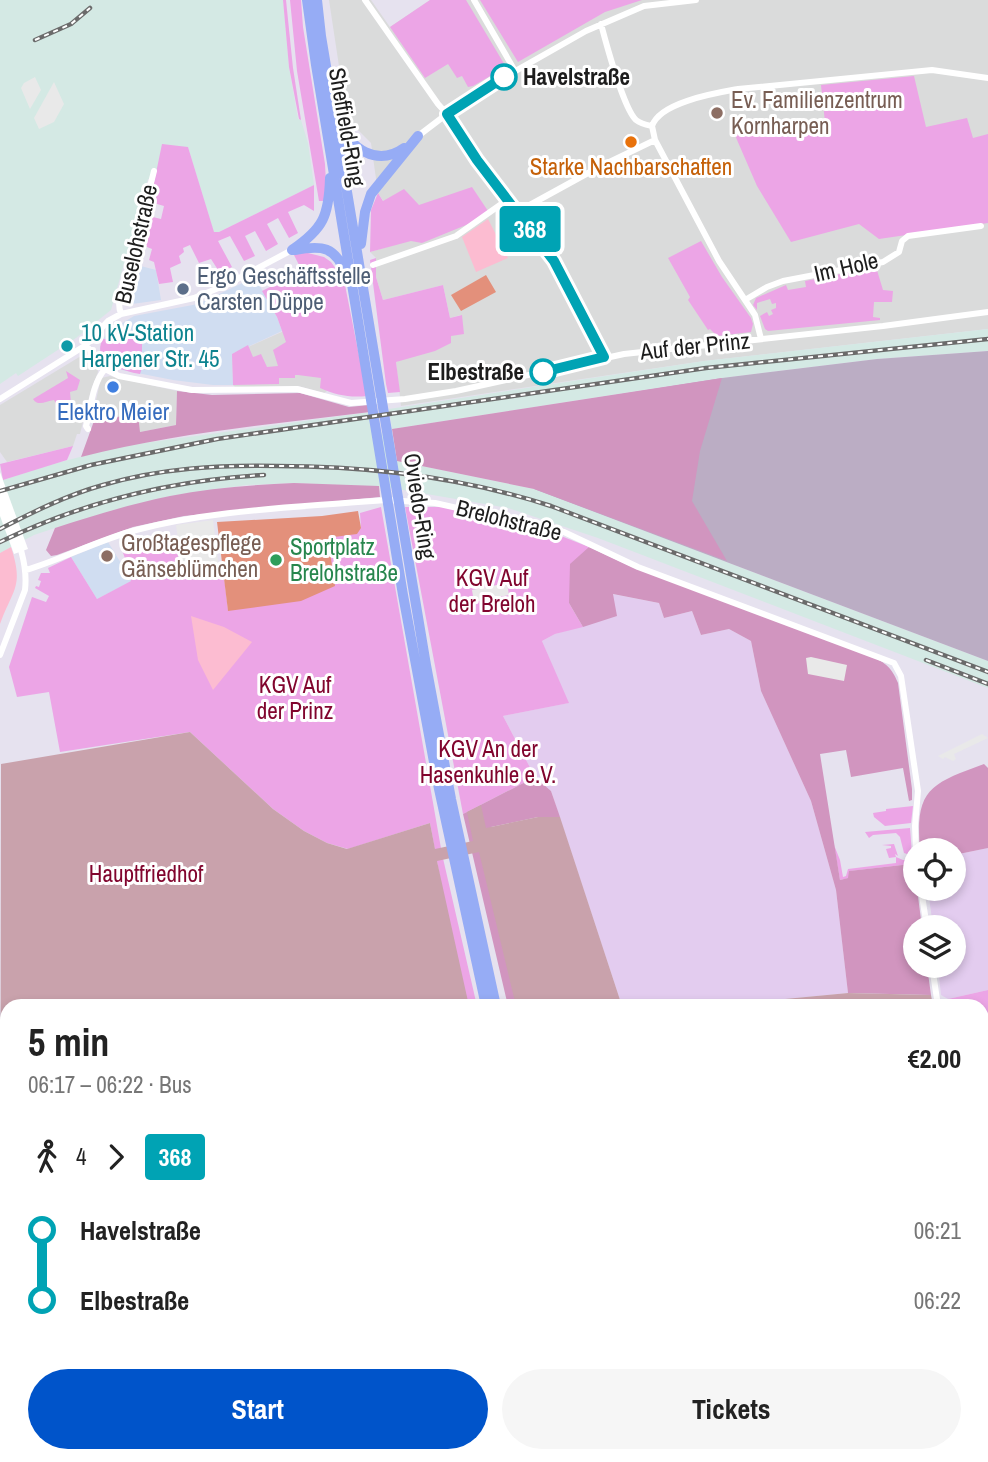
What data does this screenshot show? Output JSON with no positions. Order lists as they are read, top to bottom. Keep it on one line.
{"streets":{"highway":["Sheffield-Ring","Oviedo-Ring"],"street":["Buselohstraße","Im Hole","Auf der Prinz","Brelohstraße"]},"crossings":[["Sheffield-Ring","Oviedo-Ring"]],"parks":["KGV Auf der Breloh","KGV Auf der Prinz","KGV An der Hasenkuhle e.V.","Hauptfriedhof"],"places":["Havelstraße","Ev. Familienzentrum Kornharpen","Starke Nachbarschaften","Ergo Geschäftsstelle Carsten Düppe","10 kV-Station Harpener Str. 45","Elbestraße","Elektro Meier","Großtagespflege Gänseblümchen","Sportplatz Brelohstraße"],"lines":["bus line 368"],"page":{"on_map":"368","heading":["5 min","06:17 – 06:22 · Bus","€2.00"],"legs":["4","368"],"list":[{"name":"Havelstraße","value":"06:21"},{"name":"Elbestraße","value":"06:22"}],"buttons":["Start","Tickets"]}}
